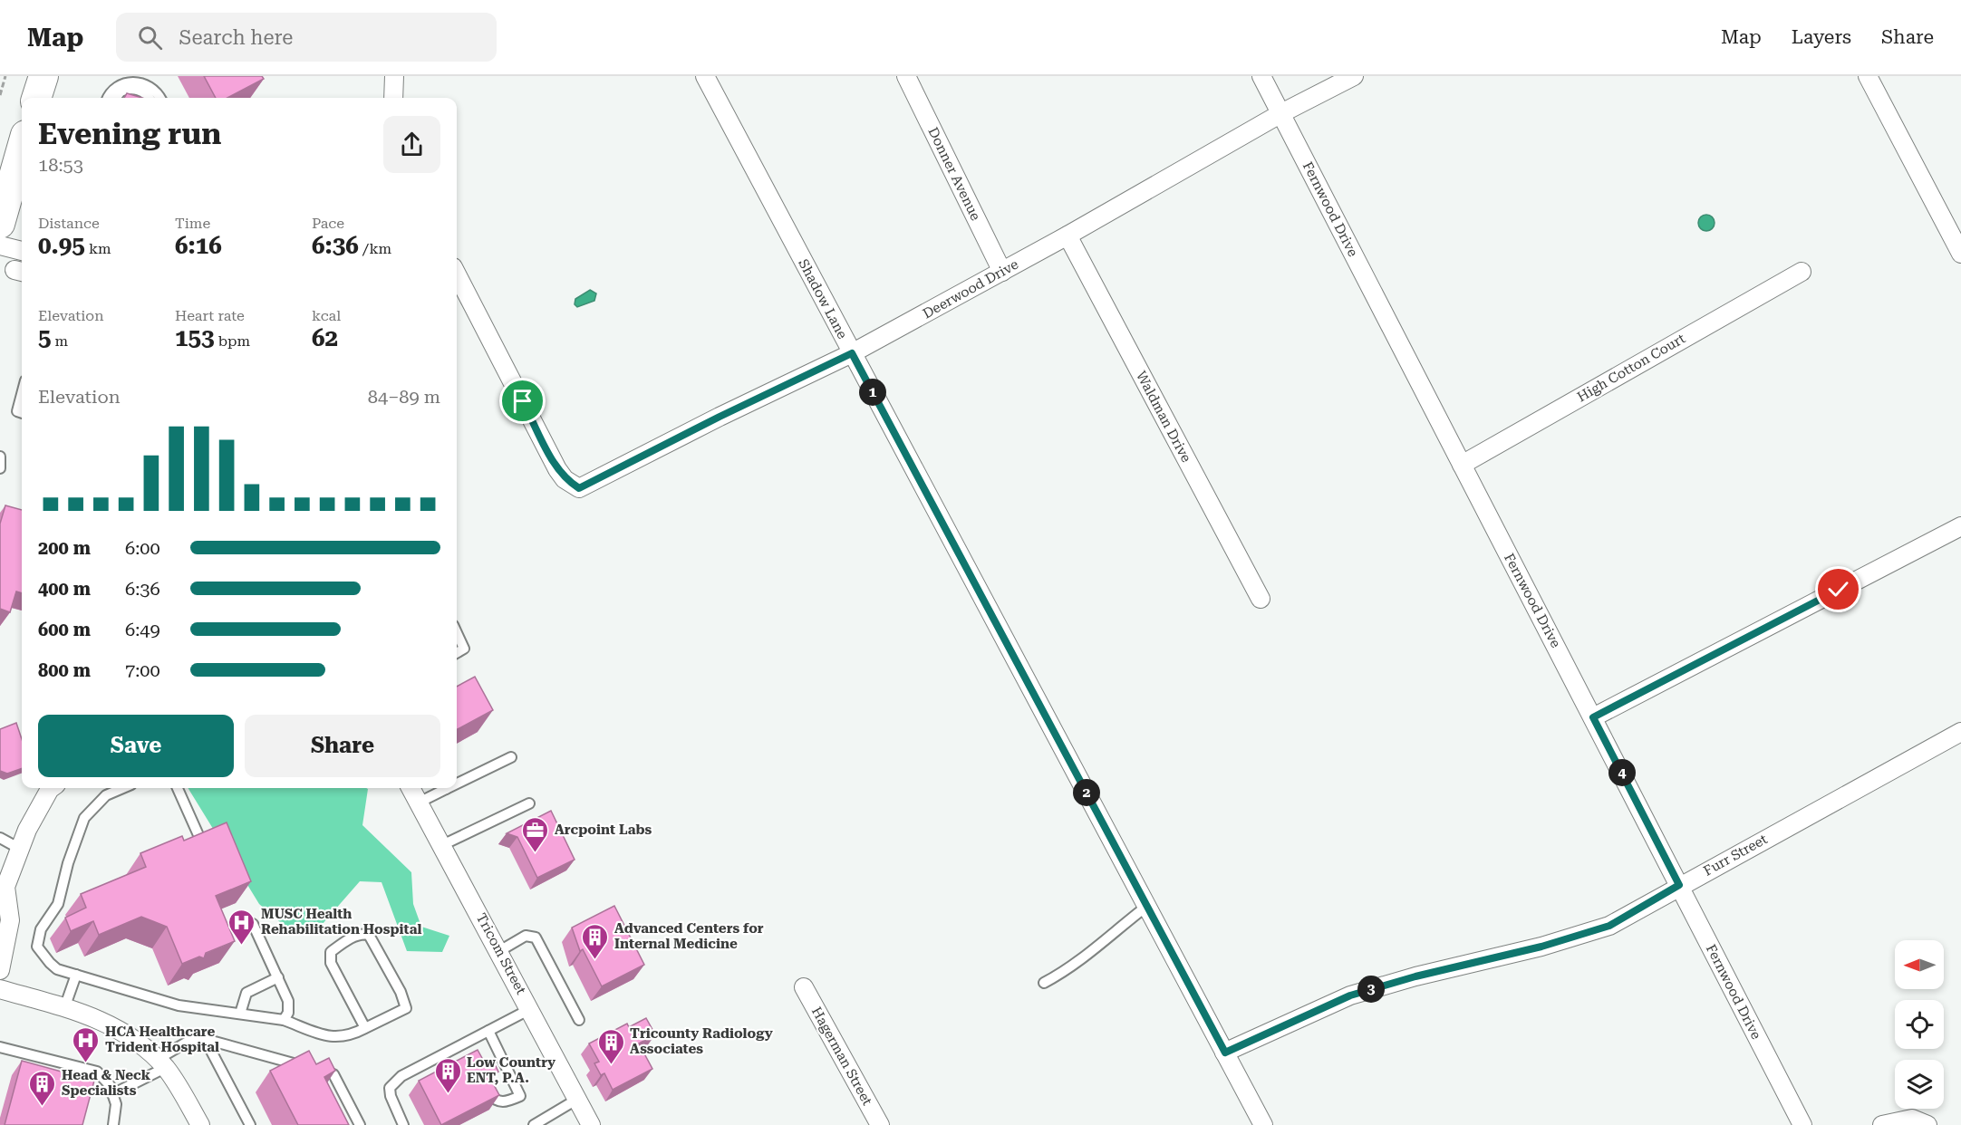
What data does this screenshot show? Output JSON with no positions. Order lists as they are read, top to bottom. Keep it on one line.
{"streets":{"street":["Donner Avenue","Fernwood Drive","Deerwood Drive","Shadow Lane","High Cotton Court","Waldman Drive","Furr Street","Tricom Street","Hagerman Street"]},"crossings":[["Donner Avenue","Deerwood Drive"],["Fernwood Drive","Deerwood Drive"],["Fernwood Drive","High Cotton Court"],["Fernwood Drive","Furr Street"],["Deerwood Drive","Shadow Lane"],["Deerwood Drive","Waldman Drive"],["Shadow Lane","Furr Street"]],"places":{"office":["Arcpoint Labs"],"hospital":["MUSC Health Rehabilitation Hospital","HCA Healthcare Trident Hospital"],"building":["Advanced Centers for Internal Medicine","Tricounty Radiology Associates","Low Country ENT, P.A.","Head & Neck Specialists"]},"north":"left","page":{"header":"Map","search":"Search here","nav":["Map","Layers","Share"],"heading":["Evening run","18:53"],"stats":[["Distance","0.95 km"],["Time","6:16"],["Pace","6:36 /km"],["Elevation","5 m"],["Heart rate","153 bpm"],["kcal","62"]],"chart":["Elevation","84–89 m"],"pins":["1","4","2","3"],"list":[{"name":"200 m","note":"6:00"},{"name":"400 m","note":"6:36"},{"name":"600 m","note":"6:49"},{"name":"800 m","note":"7:00"}],"buttons":["Save","Share"]}}
